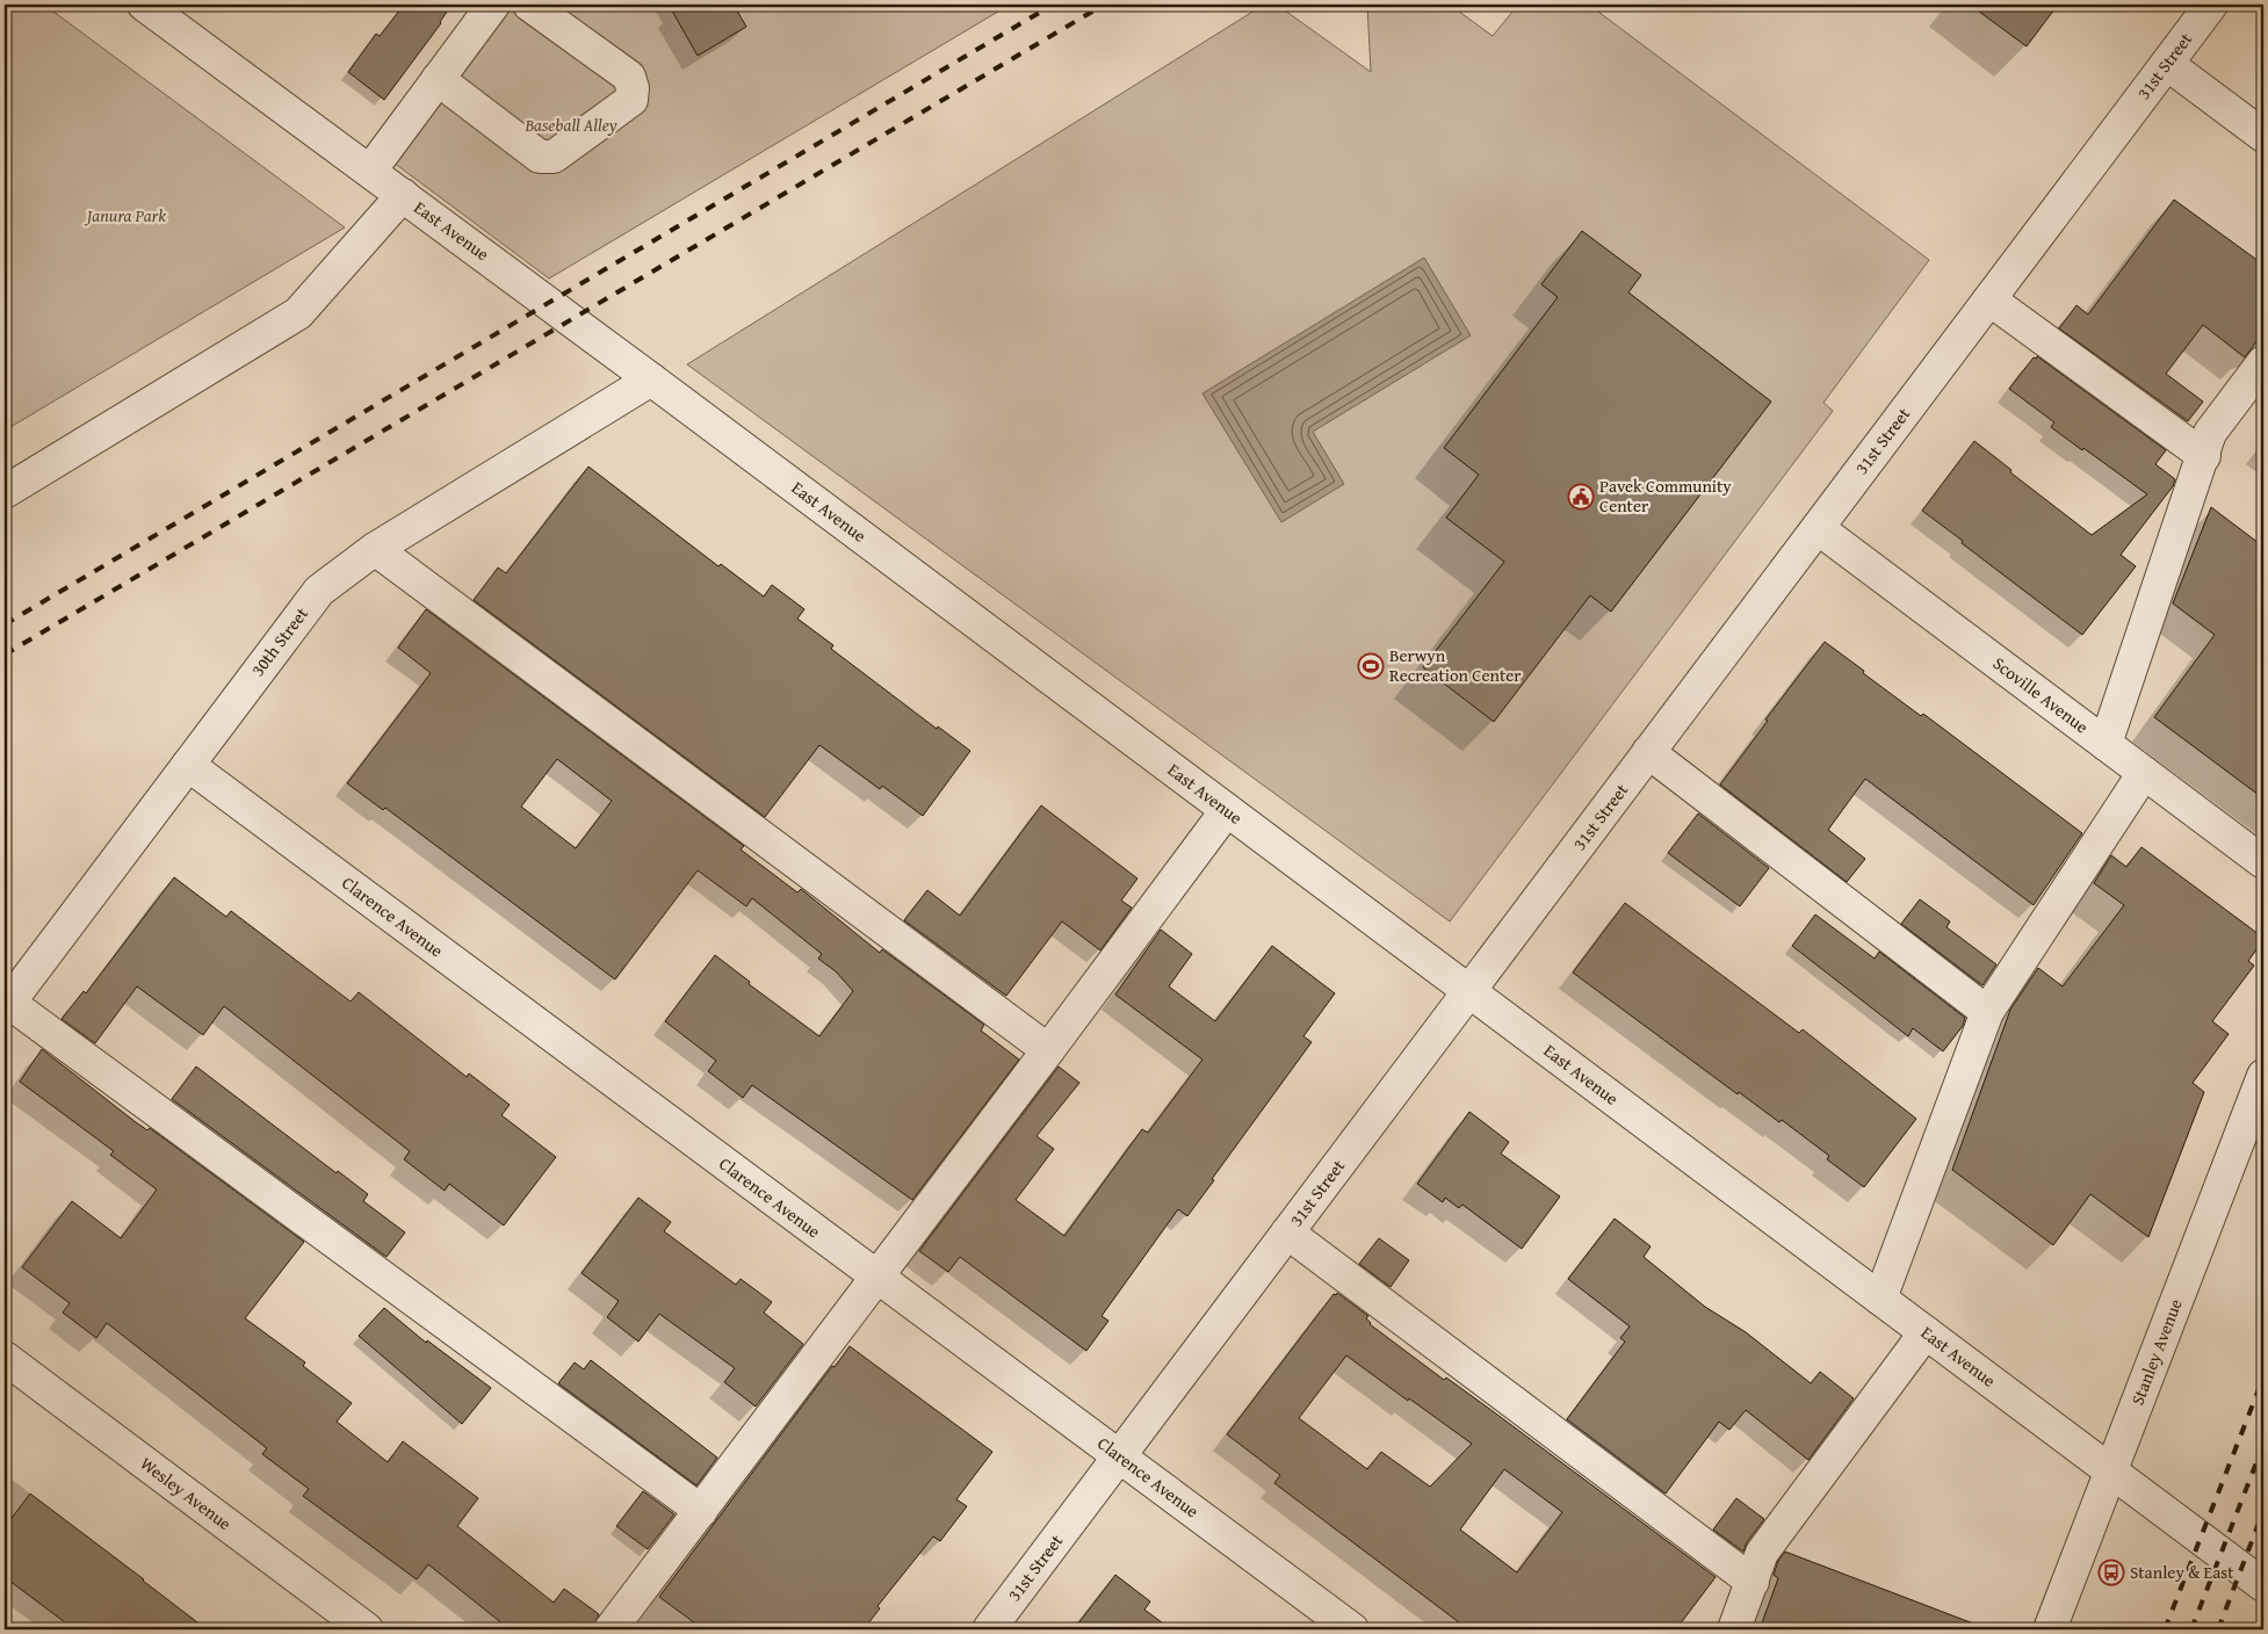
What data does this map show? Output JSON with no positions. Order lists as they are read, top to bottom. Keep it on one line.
{"streets":{"street":["31st Street","East Avenue","30th Street","Scoville Avenue","Clarence Avenue","Stanley Avenue","Wesley Avenue"]},"crossings":[["31st Street","East Avenue"],["31st Street","Scoville Avenue"],["31st Street","Clarence Avenue"],["East Avenue","30th Street"],["East Avenue","Stanley Avenue"],["30th Street","Clarence Avenue"]],"parks":["Baseball Alley","Janura Park"],"places":{"public building":["Pavek Community Center"],"sports":["Berwyn Recreation Center"],"bus stop":["Stanley & East"]}}
